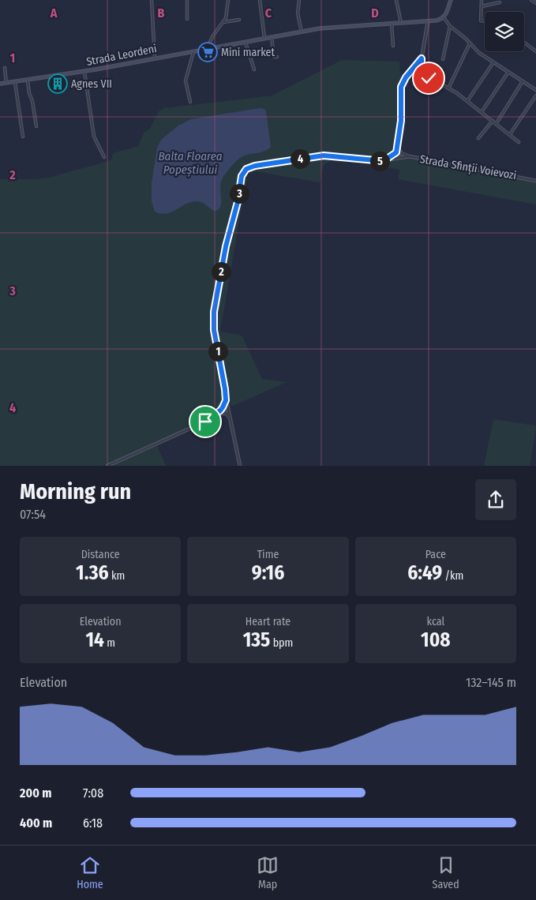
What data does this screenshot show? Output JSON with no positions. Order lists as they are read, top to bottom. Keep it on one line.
{"streets":{"main road":["Strada Leordeni"],"street":["Strada Sfinții Voievozi"]},"water":["Balta Floarea Popeștiului"],"places":{"supermarket":["Mini market"],"building":["Agnes VII"]},"page":{"pins":["4","5","3","2","1"],"heading":["Morning run","07:54"],"stats":[["Distance","1.36 km"],["Time","9:16"],["Pace","6:49 /km"],["Elevation","14 m"],["Heart rate","135 bpm"],["kcal","108"]],"chart":["Elevation","132–145 m"],"list":[{"name":"200 m","note":"7:08"},{"name":"400 m","note":"6:18"}],"tabs":["Home","Map","Saved"]},"grid":{"columns":["A","B","C","D"],"rows":["1","2","3","4"]}}
